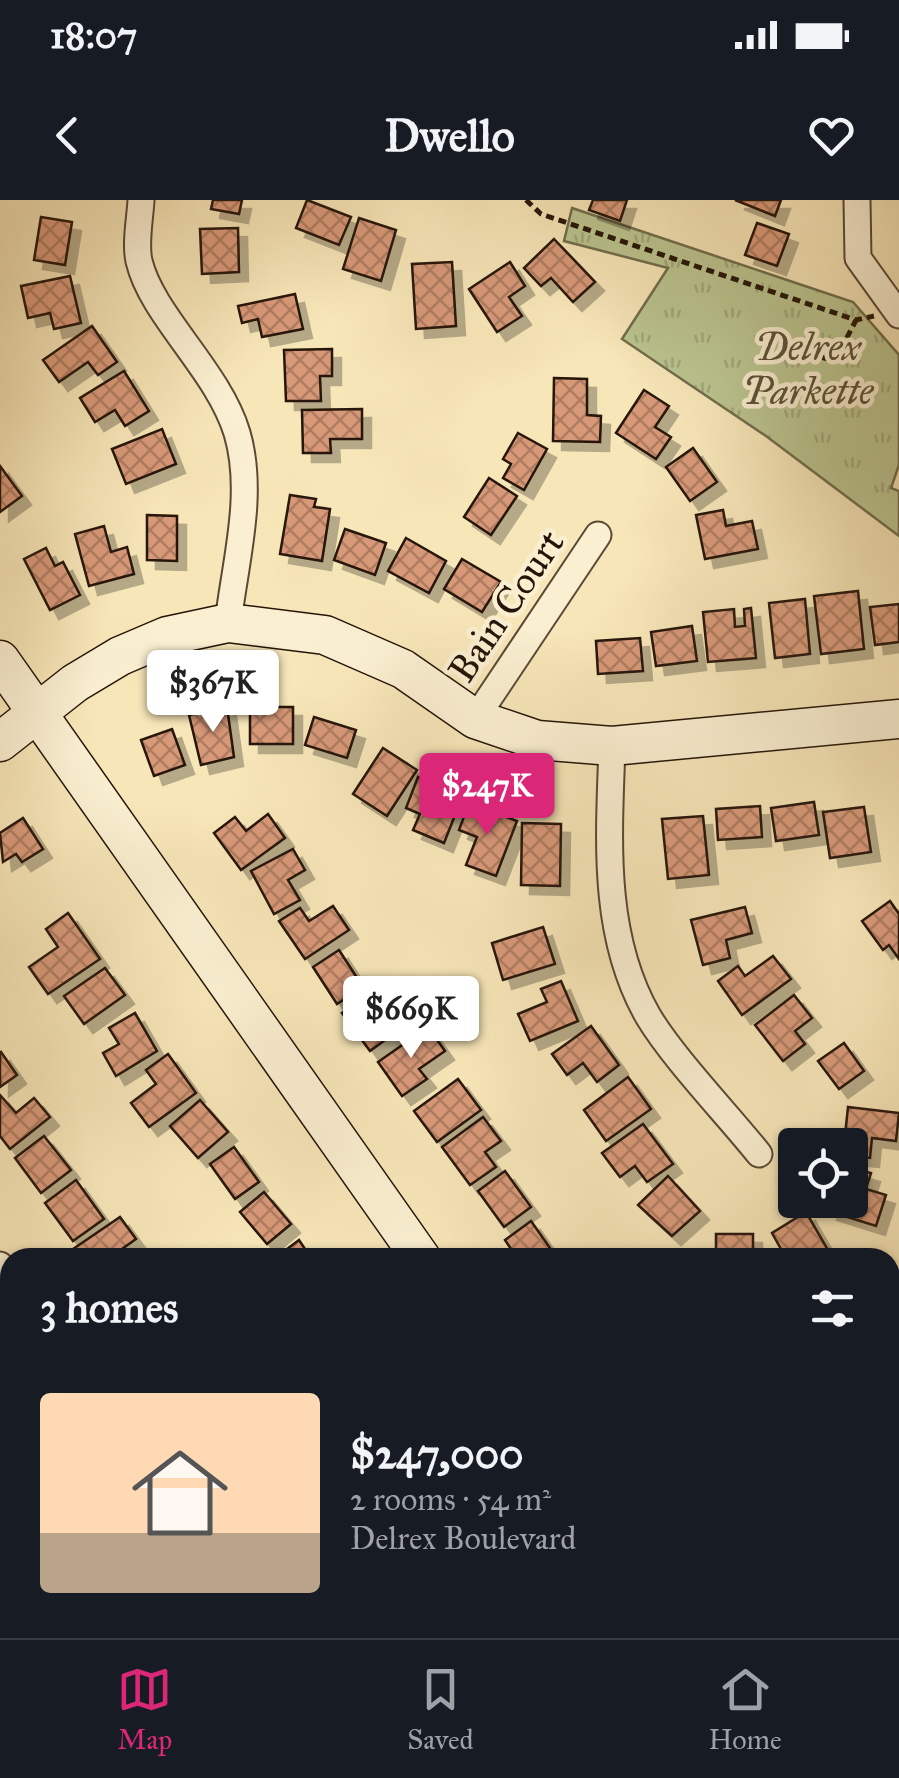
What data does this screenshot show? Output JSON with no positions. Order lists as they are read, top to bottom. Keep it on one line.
{"streets":{"street":["Bain Court"]},"parks":["Delrex Parkette"],"page":{"status":"18:07","header":"Dwello","price":["$367K","$247K","$669K"],"heading":"3 homes","list":[{"name":"$247,000","note":"2 rooms · 54 m² · Delrex Boulevard"}],"tabs":["Map","Saved","Home"]}}
